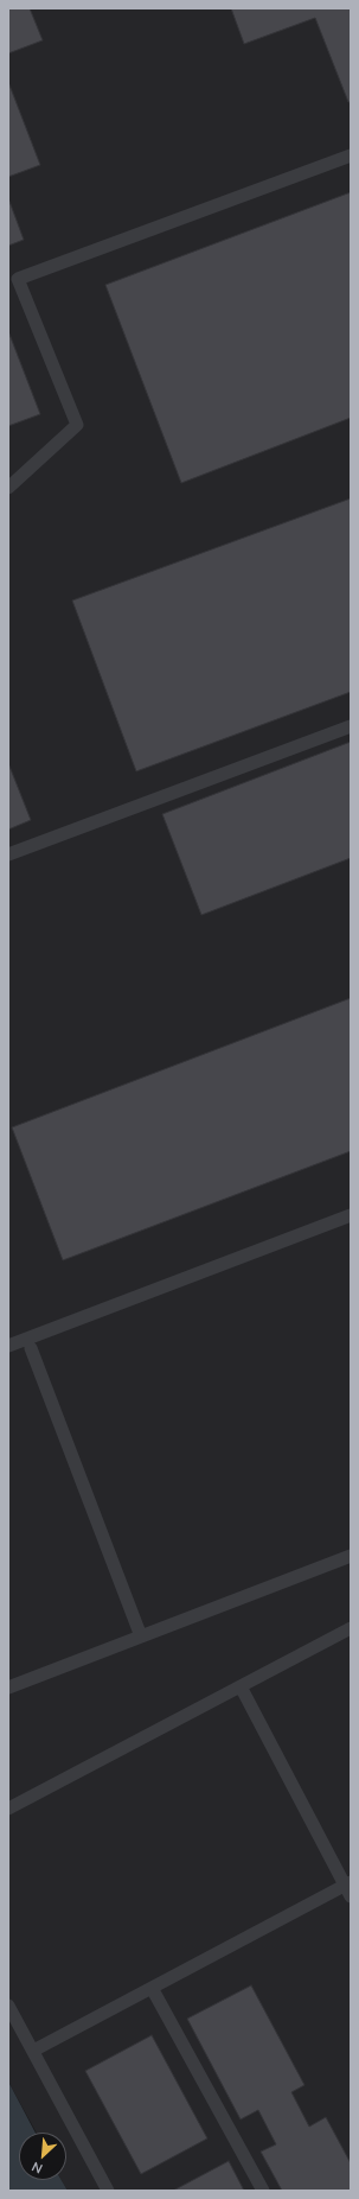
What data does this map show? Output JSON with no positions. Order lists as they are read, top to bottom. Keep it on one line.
{"north":"bottom left"}
